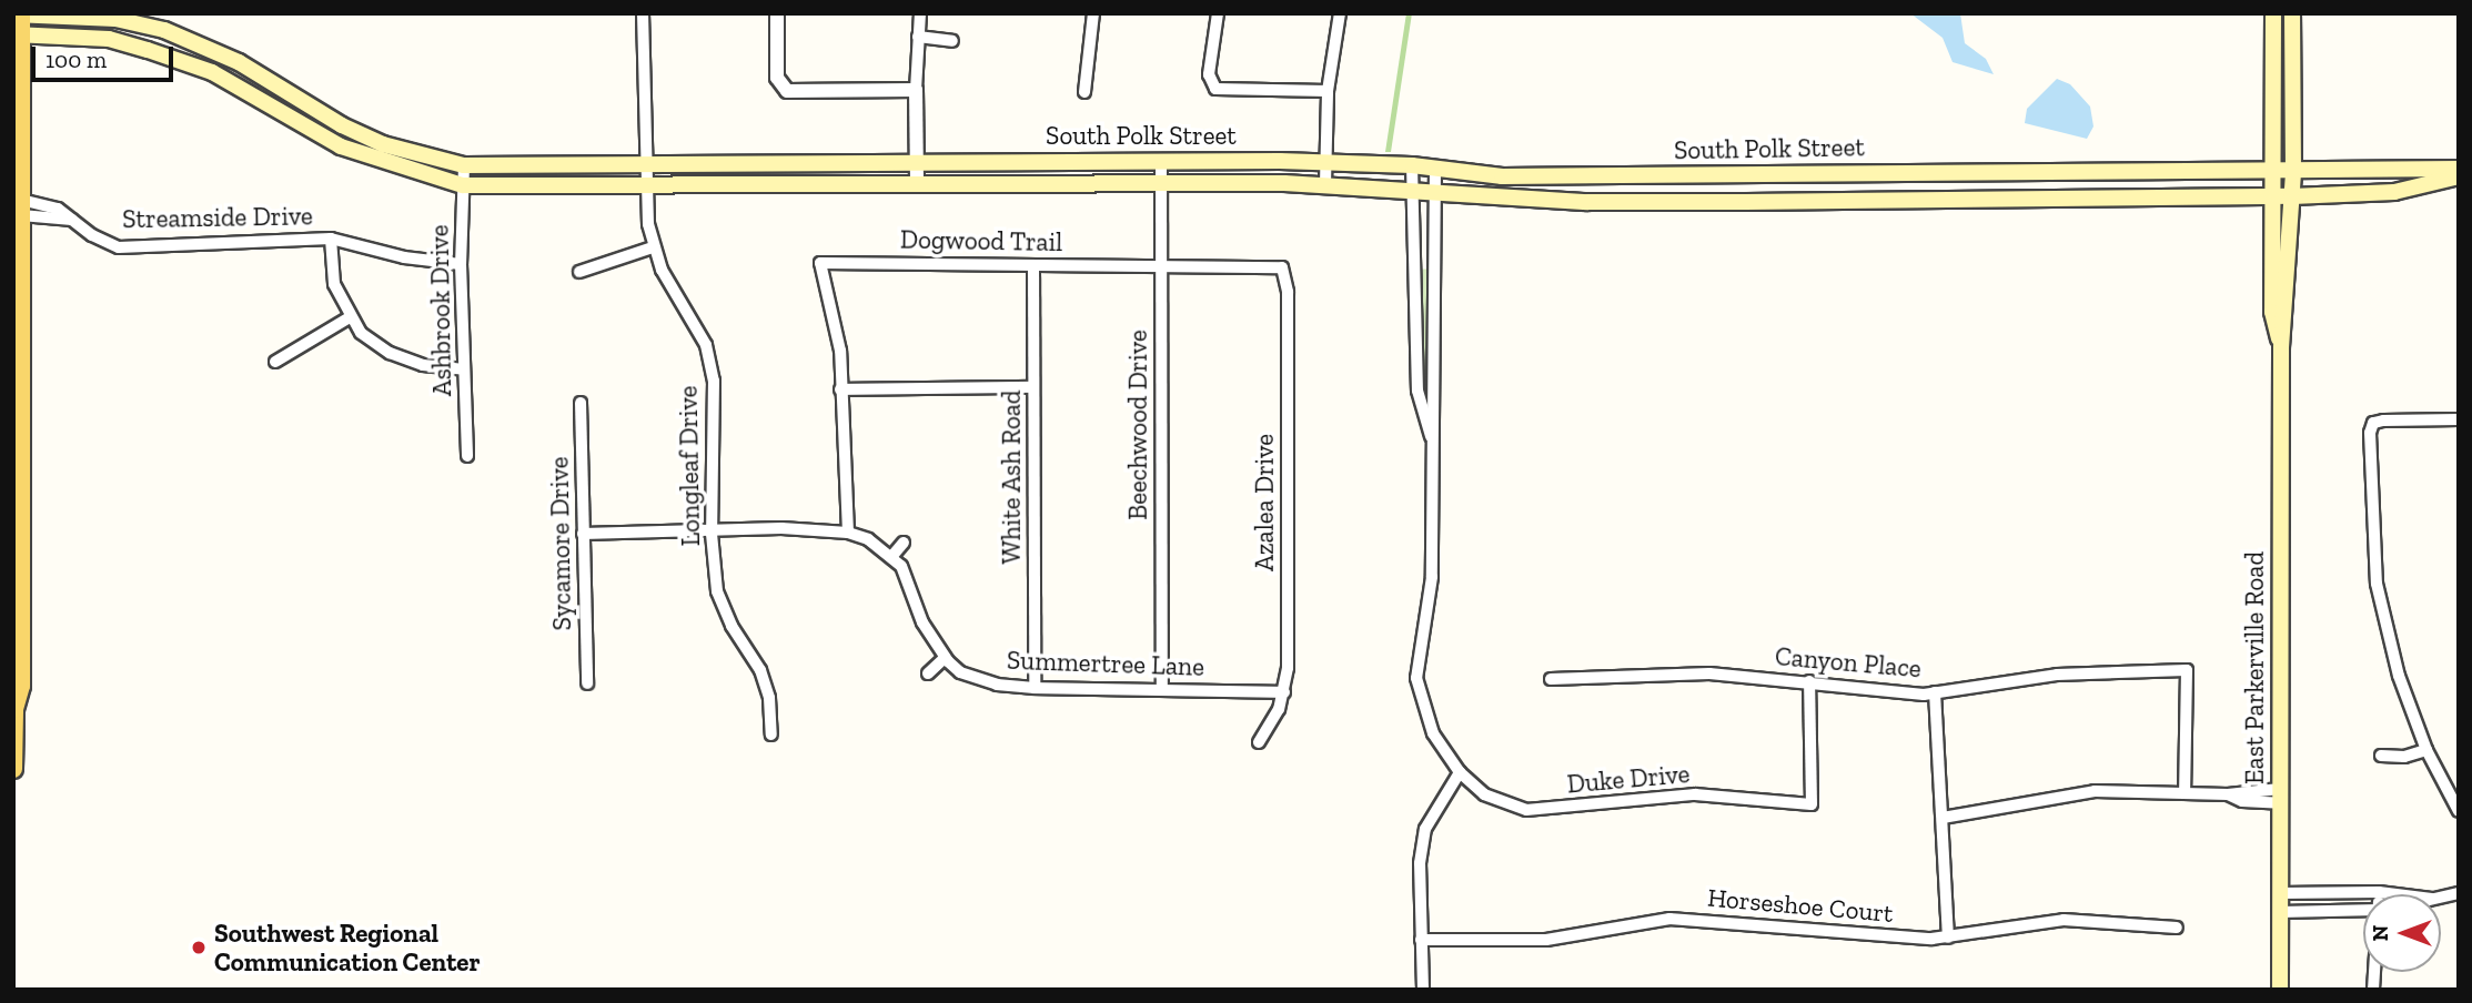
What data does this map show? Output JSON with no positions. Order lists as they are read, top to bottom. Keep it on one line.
{"streets":{"main road":["South Polk Street","East Parkerville Road"],"street":["Streamside Drive","Dogwood Trail","Ashbrook Drive","Beechwood Drive","Longleaf Drive","White Ash Road","Azalea Drive","Sycamore Drive","Canyon Place","Summertree Lane","Duke Drive","Horseshoe Court"]},"crossings":[["South Polk Street","Ashbrook Drive"],["South Polk Street","Beechwood Drive"],["South Polk Street","Longleaf Drive"],["South Polk Street","East Parkerville Road"],["Streamside Drive","Ashbrook Drive"],["Dogwood Trail","Beechwood Drive"],["Dogwood Trail","White Ash Road"],["Dogwood Trail","Azalea Drive"],["Beechwood Drive","Summertree Lane"],["White Ash Road","Summertree Lane"],["Azalea Drive","Summertree Lane"],["Canyon Place","Duke Drive"]],"places":["Southwest Regional Communication Center"],"scale_bar":"100 m","north":"left"}
